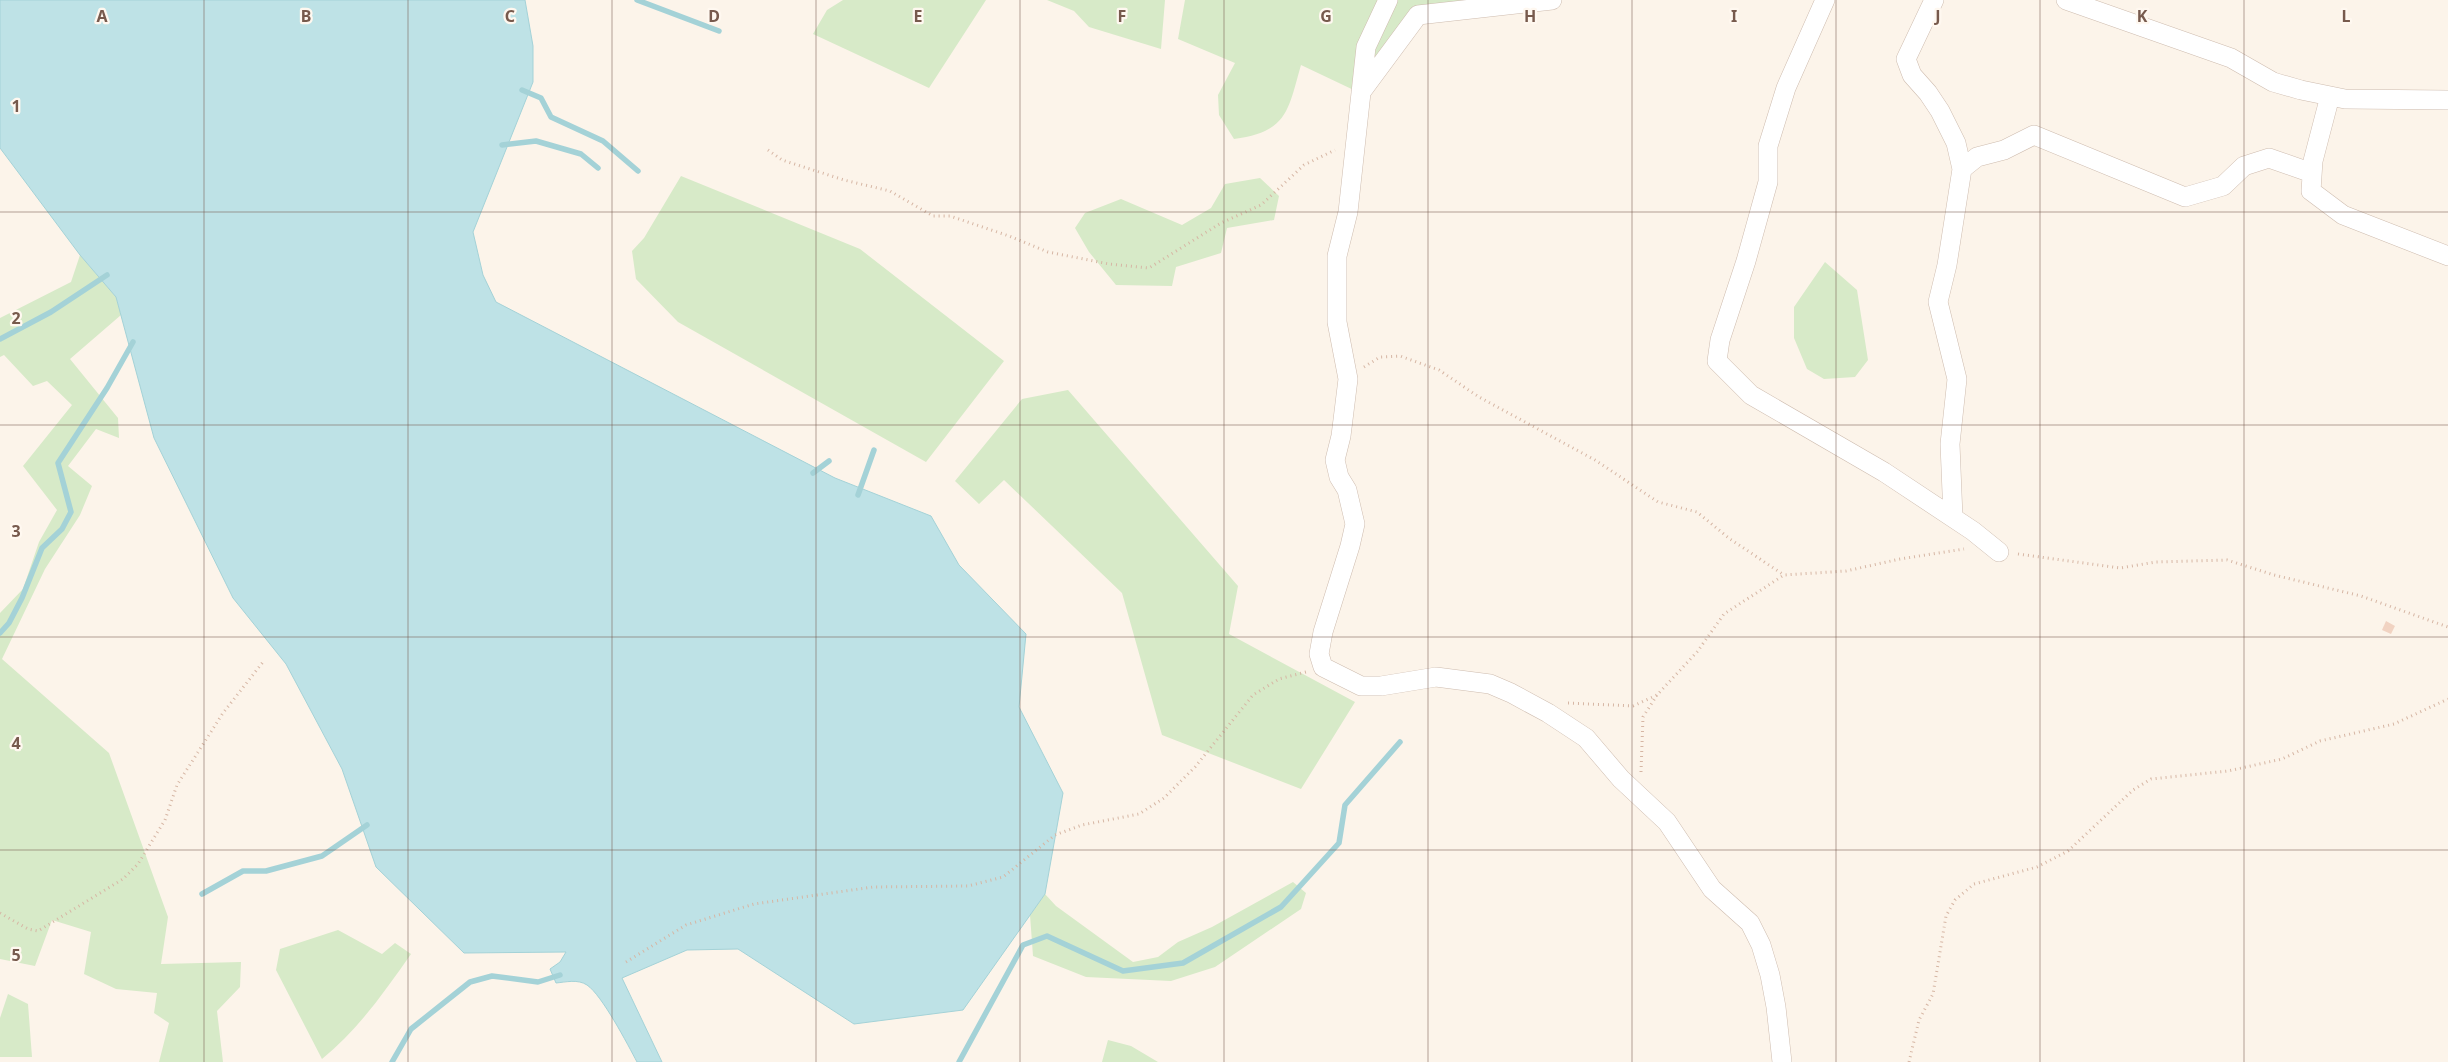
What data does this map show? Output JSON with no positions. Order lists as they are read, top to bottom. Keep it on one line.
{"grid":{"columns":["A","B","C","D","E","F","G","H","I","J","K","L"],"rows":["1","2","3","4","5"]}}
